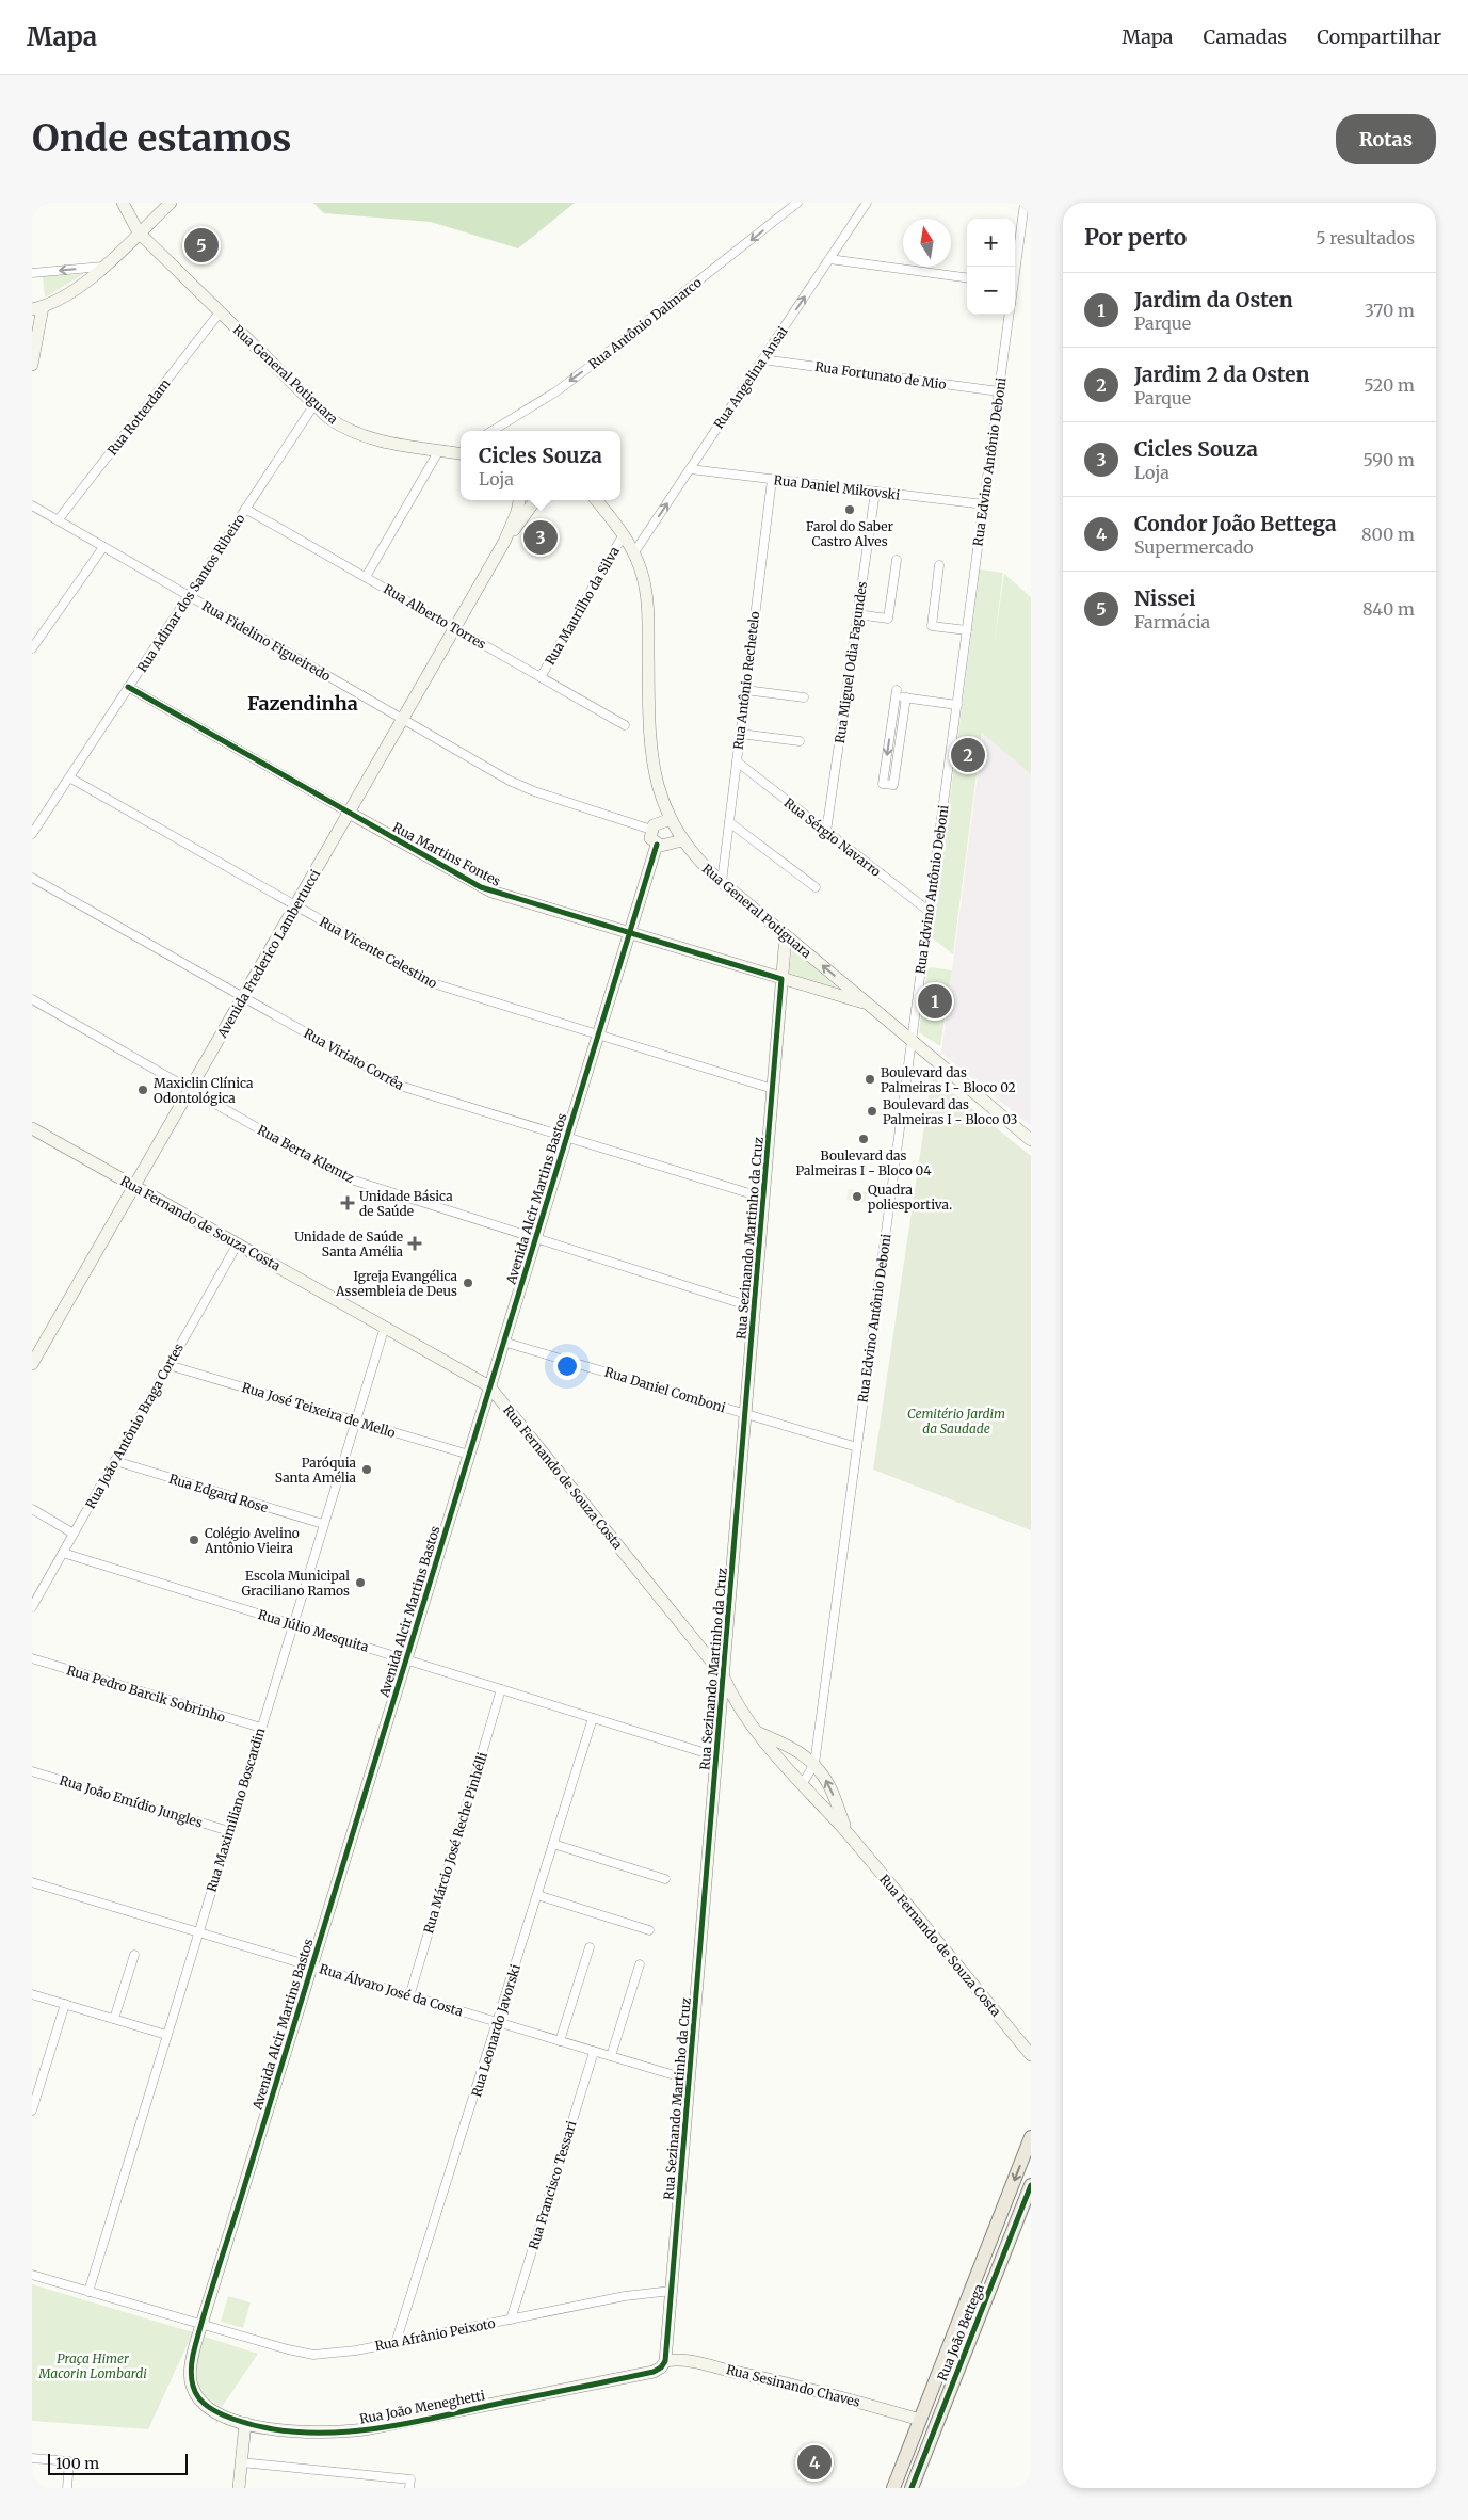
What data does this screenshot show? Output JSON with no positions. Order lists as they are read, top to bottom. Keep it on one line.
{"streets":{"main road":["Rua João Bettega"],"street":["Rua Antônio Dalmarco","Rua General Potiguara","Rua Fortunato de Mio","Rua Angelina Ansai","Rua Rotterdam","Rua Edvino Antônio Deboni","Rua Daniel Mikovski","Rua Adinar dos Santos Ribeiro","Rua Maurilho da Silva","Rua Alberto Torres","Rua Fidelino Figueiredo","Rua Miguel Odia Fagundes","Rua Antônio Rechetelo","Rua Sérgio Navarro","Rua Martins Fontes","Rua Vicente Celestino","Avenida Frederico Lambertucci","Rua Viriato Corrêa","Rua Berta Klemtz","Avenida Alcir Martins Bastos","Rua Fernando de Souza Costa","Rua Sezinando Martinho da Cruz","Rua Daniel Comboni","Rua José Teixeira de Mello","Rua João Antônio Braga Cortes","Rua Edgard Rose","Rua Júlio Mesquita","Rua Pedro Barcik Sobrinho","Rua João Emídio Jungles","Rua Maximiliano Boscardin","Rua Márcio José Reche Pinhélli","Rua Álvaro José da Costa","Rua Leonardo Javorski","Rua Francisco Tessari","Rua Afrânio Peixoto","Rua Sesinando Chaves","Rua João Meneghetti"]},"crossings":[["Rua General Potiguara","Rua Angelina Ansai"],["Rua General Potiguara","Rua Rotterdam"],["Rua General Potiguara","Rua Edvino Antônio Deboni"],["Rua General Potiguara","Rua Adinar dos Santos Ribeiro"],["Rua General Potiguara","Rua Maurilho da Silva"],["Rua General Potiguara","Rua Antônio Rechetelo"],["Rua General Potiguara","Rua Martins Fontes"],["Rua General Potiguara","Rua Sezinando Martinho da Cruz"],["Rua Fortunato de Mio","Rua Angelina Ansai"],["Rua Fortunato de Mio","Rua Edvino Antônio Deboni"],["Rua Angelina Ansai","Rua Daniel Mikovski"],["Rua Rotterdam","Rua Fidelino Figueiredo"],["Rua Edvino Antônio Deboni","Rua Daniel Mikovski"],["Rua Edvino Antônio Deboni","Rua Sérgio Navarro"],["Rua Edvino Antônio Deboni","Rua Fernando de Souza Costa"],["Rua Edvino Antônio Deboni","Rua Daniel Comboni"],["Rua Daniel Mikovski","Rua Miguel Odia Fagundes"],["Rua Daniel Mikovski","Rua Antônio Rechetelo"],["Rua Adinar dos Santos Ribeiro","Rua Alberto Torres"],["Rua Adinar dos Santos Ribeiro","Rua Fidelino Figueiredo"],["Rua Adinar dos Santos Ribeiro","Rua Martins Fontes"],["Rua Adinar dos Santos Ribeiro","Rua Vicente Celestino"],["Rua Maurilho da Silva","Rua Alberto Torres"],["Rua Alberto Torres","Avenida Frederico Lambertucci"],["Rua Fidelino Figueiredo","Avenida Frederico Lambertucci"],["Rua Miguel Odia Fagundes","Rua Sérgio Navarro"],["Rua Antônio Rechetelo","Rua Sérgio Navarro"],["Rua Martins Fontes","Avenida Frederico Lambertucci"],["Rua Martins Fontes","Avenida Alcir Martins Bastos"],["Rua Martins Fontes","Rua Sezinando Martinho da Cruz"],["Rua Vicente Celestino","Avenida Frederico Lambertucci"],["Rua Vicente Celestino","Avenida Alcir Martins Bastos"],["Rua Vicente Celestino","Rua Sezinando Martinho da Cruz"],["Avenida Frederico Lambertucci","Rua Viriato Corrêa"],["Avenida Frederico Lambertucci","Rua Berta Klemtz"],["Avenida Frederico Lambertucci","Rua Fernando de Souza Costa"],["Rua Viriato Corrêa","Avenida Alcir Martins Bastos"],["Rua Viriato Corrêa","Rua Sezinando Martinho da Cruz"],["Rua Berta Klemtz","Avenida Alcir Martins Bastos"],["Rua Berta Klemtz","Rua Sezinando Martinho da Cruz"],["Avenida Alcir Martins Bastos","Rua Fernando de Souza Costa"],["Avenida Alcir Martins Bastos","Rua Daniel Comboni"],["Avenida Alcir Martins Bastos","Rua José Teixeira de Mello"],["Avenida Alcir Martins Bastos","Rua Júlio Mesquita"],["Avenida Alcir Martins Bastos","Rua Álvaro José da Costa"],["Avenida Alcir Martins Bastos","Rua Afrânio Peixoto"],["Avenida Alcir Martins Bastos","Rua João Meneghetti"],["Rua Fernando de Souza Costa","Rua Sezinando Martinho da Cruz"],["Rua Fernando de Souza Costa","Rua João Antônio Braga Cortes"],["Rua Fernando de Souza Costa","Rua Maximiliano Boscardin"],["Rua Sezinando Martinho da Cruz","Rua Daniel Comboni"],["Rua Sezinando Martinho da Cruz","Rua Júlio Mesquita"],["Rua Sezinando Martinho da Cruz","Rua Álvaro José da Costa"],["Rua Sezinando Martinho da Cruz","Rua Afrânio Peixoto"],["Rua Sezinando Martinho da Cruz","Rua Sesinando Chaves"],["Rua Sezinando Martinho da Cruz","Rua João Meneghetti"],["Rua José Teixeira de Mello","Rua João Antônio Braga Cortes"],["Rua José Teixeira de Mello","Rua Maximiliano Boscardin"],["Rua João Antônio Braga Cortes","Rua Edgard Rose"],["Rua João Antônio Braga Cortes","Rua Júlio Mesquita"],["Rua Edgard Rose","Rua Maximiliano Boscardin"],["Rua Júlio Mesquita","Rua Maximiliano Boscardin"],["Rua Júlio Mesquita","Rua Márcio José Reche Pinhélli"],["Rua Júlio Mesquita","Rua Leonardo Javorski"],["Rua Pedro Barcik Sobrinho","Rua Maximiliano Boscardin"],["Rua João Emídio Jungles","Rua Maximiliano Boscardin"],["Rua Maximiliano Boscardin","Rua Álvaro José da Costa"],["Rua Maximiliano Boscardin","Rua Afrânio Peixoto"],["Rua Márcio José Reche Pinhélli","Rua Álvaro José da Costa"],["Rua Álvaro José da Costa","Rua Leonardo Javorski"],["Rua Álvaro José da Costa","Rua Francisco Tessari"],["Rua Leonardo Javorski","Rua Afrânio Peixoto"],["Rua Francisco Tessari","Rua Afrânio Peixoto"],["Rua João Bettega","Rua Sesinando Chaves"],["Rua Sesinando Chaves","Rua João Meneghetti"]],"one_way":["Rua Antônio Dalmarco","Rua Angelina Ansai"],"districts":["Fazendinha"],"parks":["Cemitério Jardim da Saudade","Praça Himer Macorin Lombardi"],"places":{"other":["Farol do Saber Castro Alves","Boulevard das Palmeiras I - Bloco 02","Maxiclin Clínica Odontológica","Boulevard das Palmeiras I - Bloco 03","Boulevard das Palmeiras I - Bloco 04","Quadra poliesportiva.","Igreja Evangélica Assembleia de Deus","Paróquia Santa Amélia","Colégio Avelino Antônio Vieira","Escola Municipal Graciliano Ramos"],"health":["Unidade Básica de Saúde","Unidade de Saúde Santa Amélia"]},"scale_bar":"100 m","north":"top","page":{"header":"Mapa","nav":["Mapa","Camadas","Compartilhar"],"buttons":"Rotas","title":"Onde estamos","heading":["Por perto","5 resultados"],"map_buttons":["+","−"],"pins":["5","3","2","1","4"],"list":[{"mark":"1","name":"Jardim da Osten","note":"Parque","value":"370 m"},{"mark":"2","name":"Jardim 2 da Osten","note":"Parque","value":"520 m"},{"mark":"3","name":"Cicles Souza","note":"Loja","value":"590 m"},{"mark":"4","name":"Condor João Bettega","note":"Supermercado","value":"800 m"},{"mark":"5","name":"Nissei","note":"Farmácia","value":"840 m"}],"popup":["Cicles Souza","Loja"],"scale":"100 m"}}
